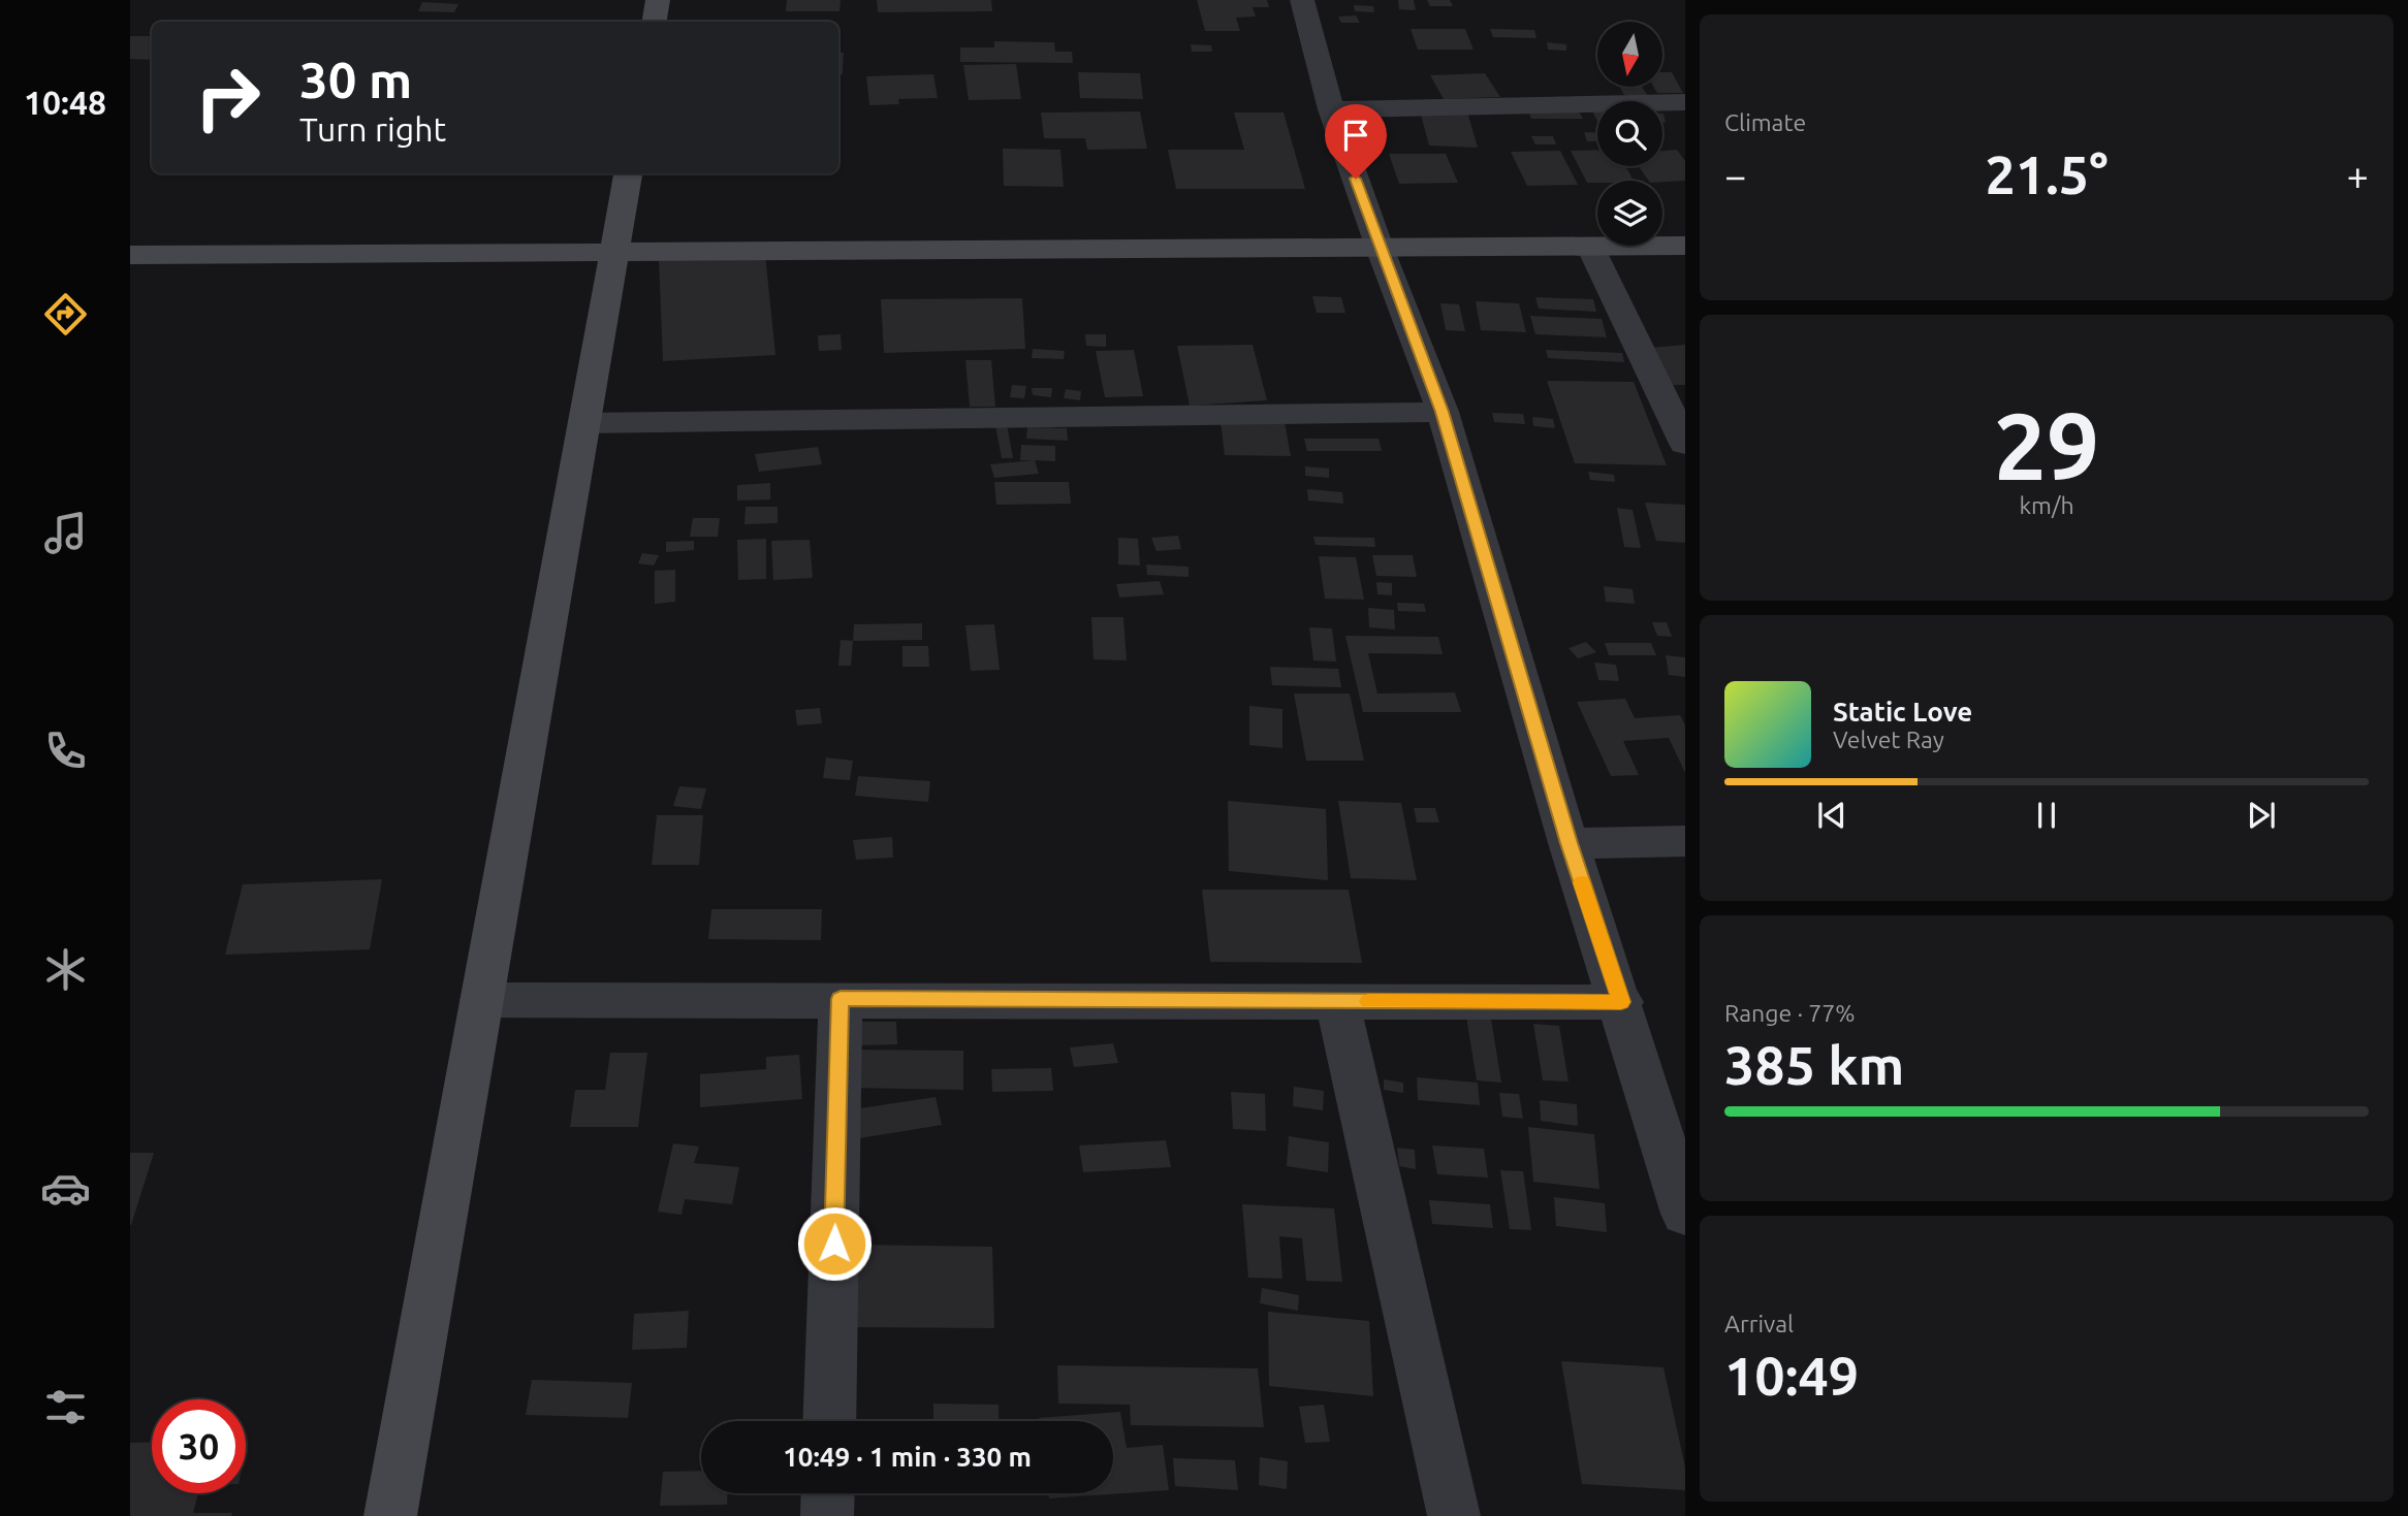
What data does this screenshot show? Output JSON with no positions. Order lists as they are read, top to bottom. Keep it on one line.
{"north":"bottom","page":{"tabs":"10:48","tile":["Climate",["29","km/h"],["Range · 77%","385 km"],["Arrival","10:49"]],"turn":["30 m","Turn right"],"heat":["−","21.5°","+"],"song":["Static Love","Velvet Ray"],"limit":"30","trip":"10:49 · 1 min · 330 m"}}
